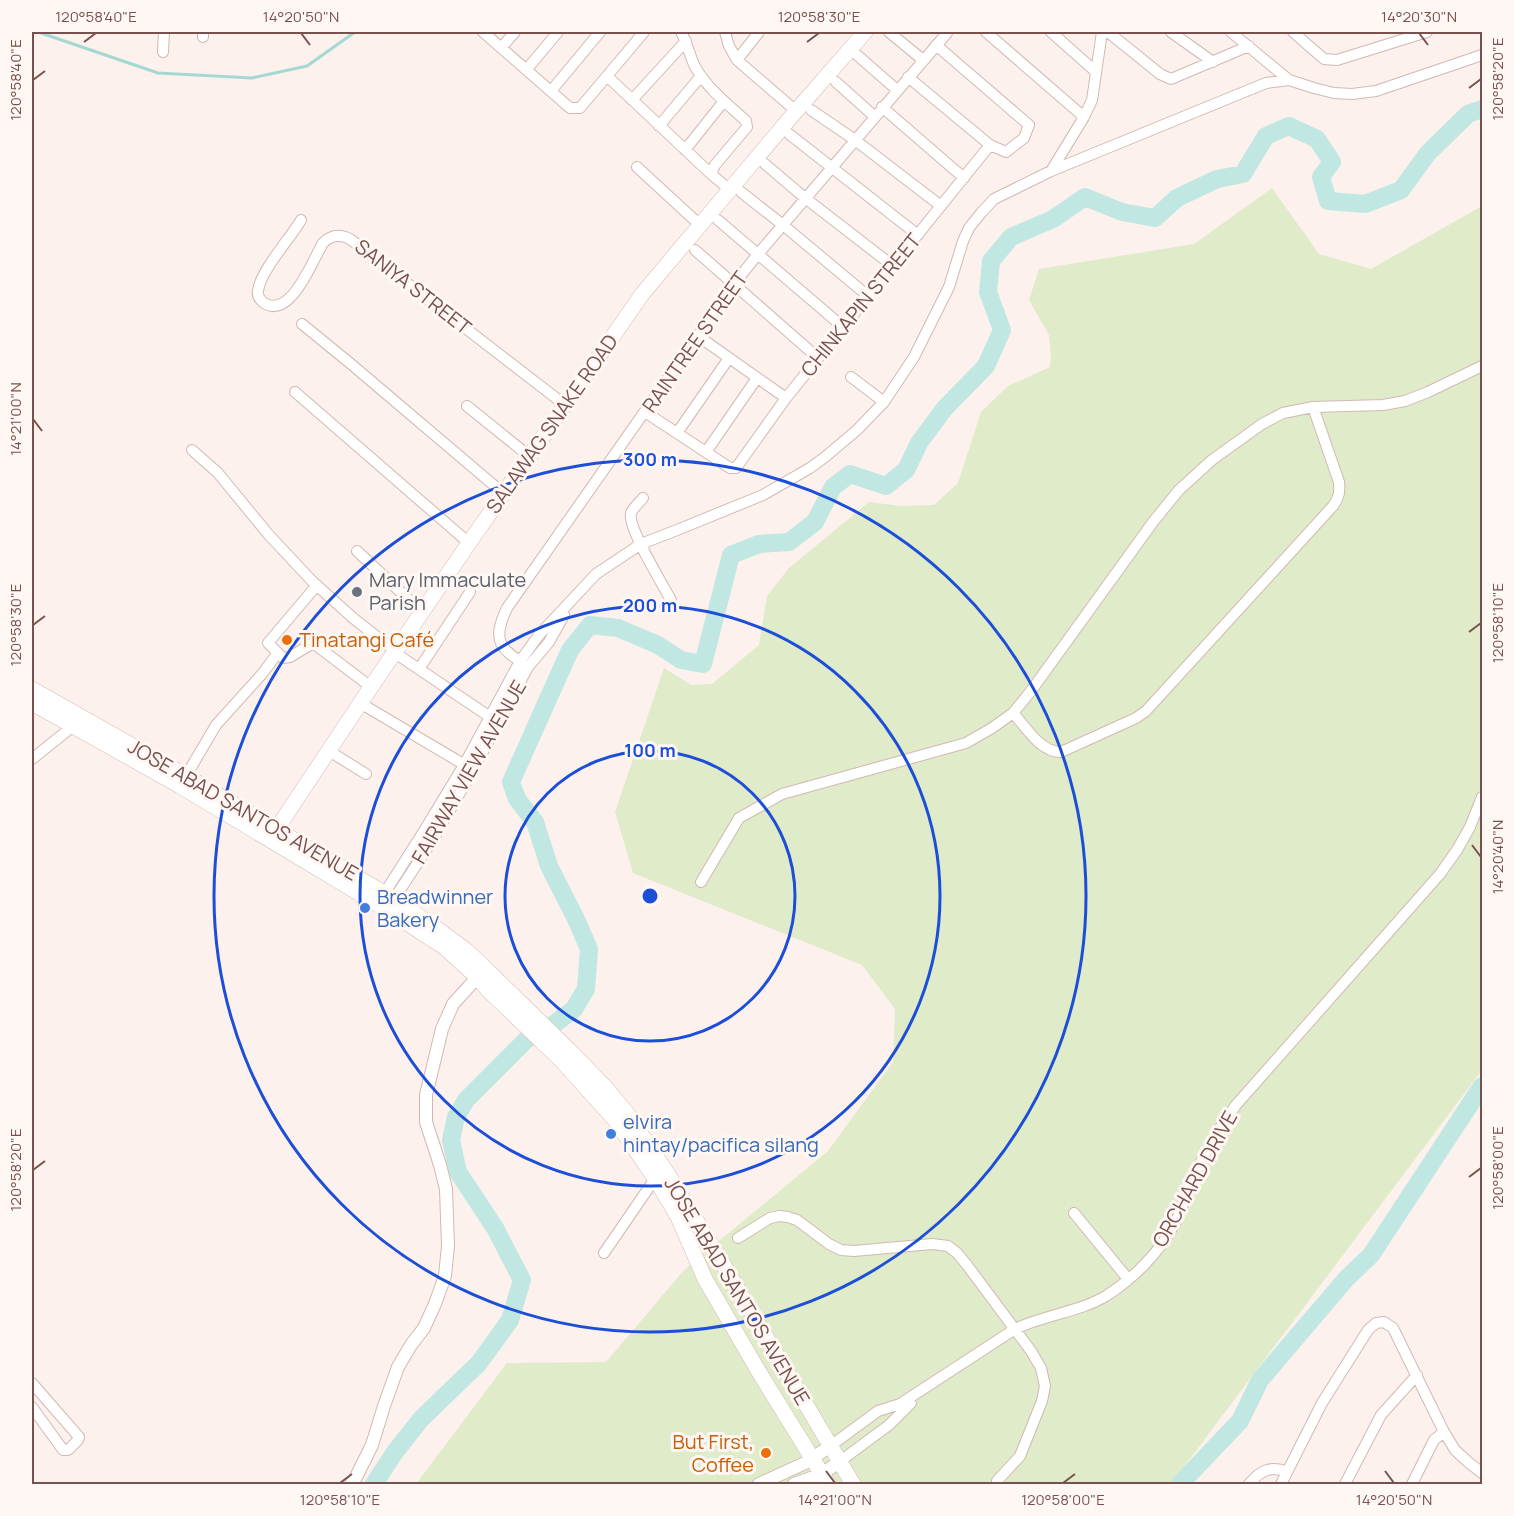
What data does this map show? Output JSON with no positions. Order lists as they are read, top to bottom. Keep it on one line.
{"streets":{"main road":["SALAWAG SNAKE ROAD","JOSE ABAD SANTOS AVENUE"],"street":["SANIYA STREET","CHINKAPIN STREET","RAINTREE STREET","FAIRWAY VIEW AVENUE","ORCHARD DRIVE"]},"crossings":[["SANIYA STREET","SALAWAG SNAKE ROAD"],["RAINTREE STREET","FAIRWAY VIEW AVENUE"],["SALAWAG SNAKE ROAD","JOSE ABAD SANTOS AVENUE"],["FAIRWAY VIEW AVENUE","JOSE ABAD SANTOS AVENUE"],["JOSE ABAD SANTOS AVENUE","ORCHARD DRIVE"]],"places":["Mary Immaculate Parish","Tinatangi Café","Breadwinner Bakery","elvira hintay/pacifica silang","But First, Coffee"],"coordinates":["120°58'40\"E","14°20'50\"N","120°58'30\"E","14°20'30\"N","120°58'20\"E","14°21'00\"N","120°58'10\"E","14°20'40\"N","120°58'00\"E"],"rings":["300 m","200 m","100 m"]}
